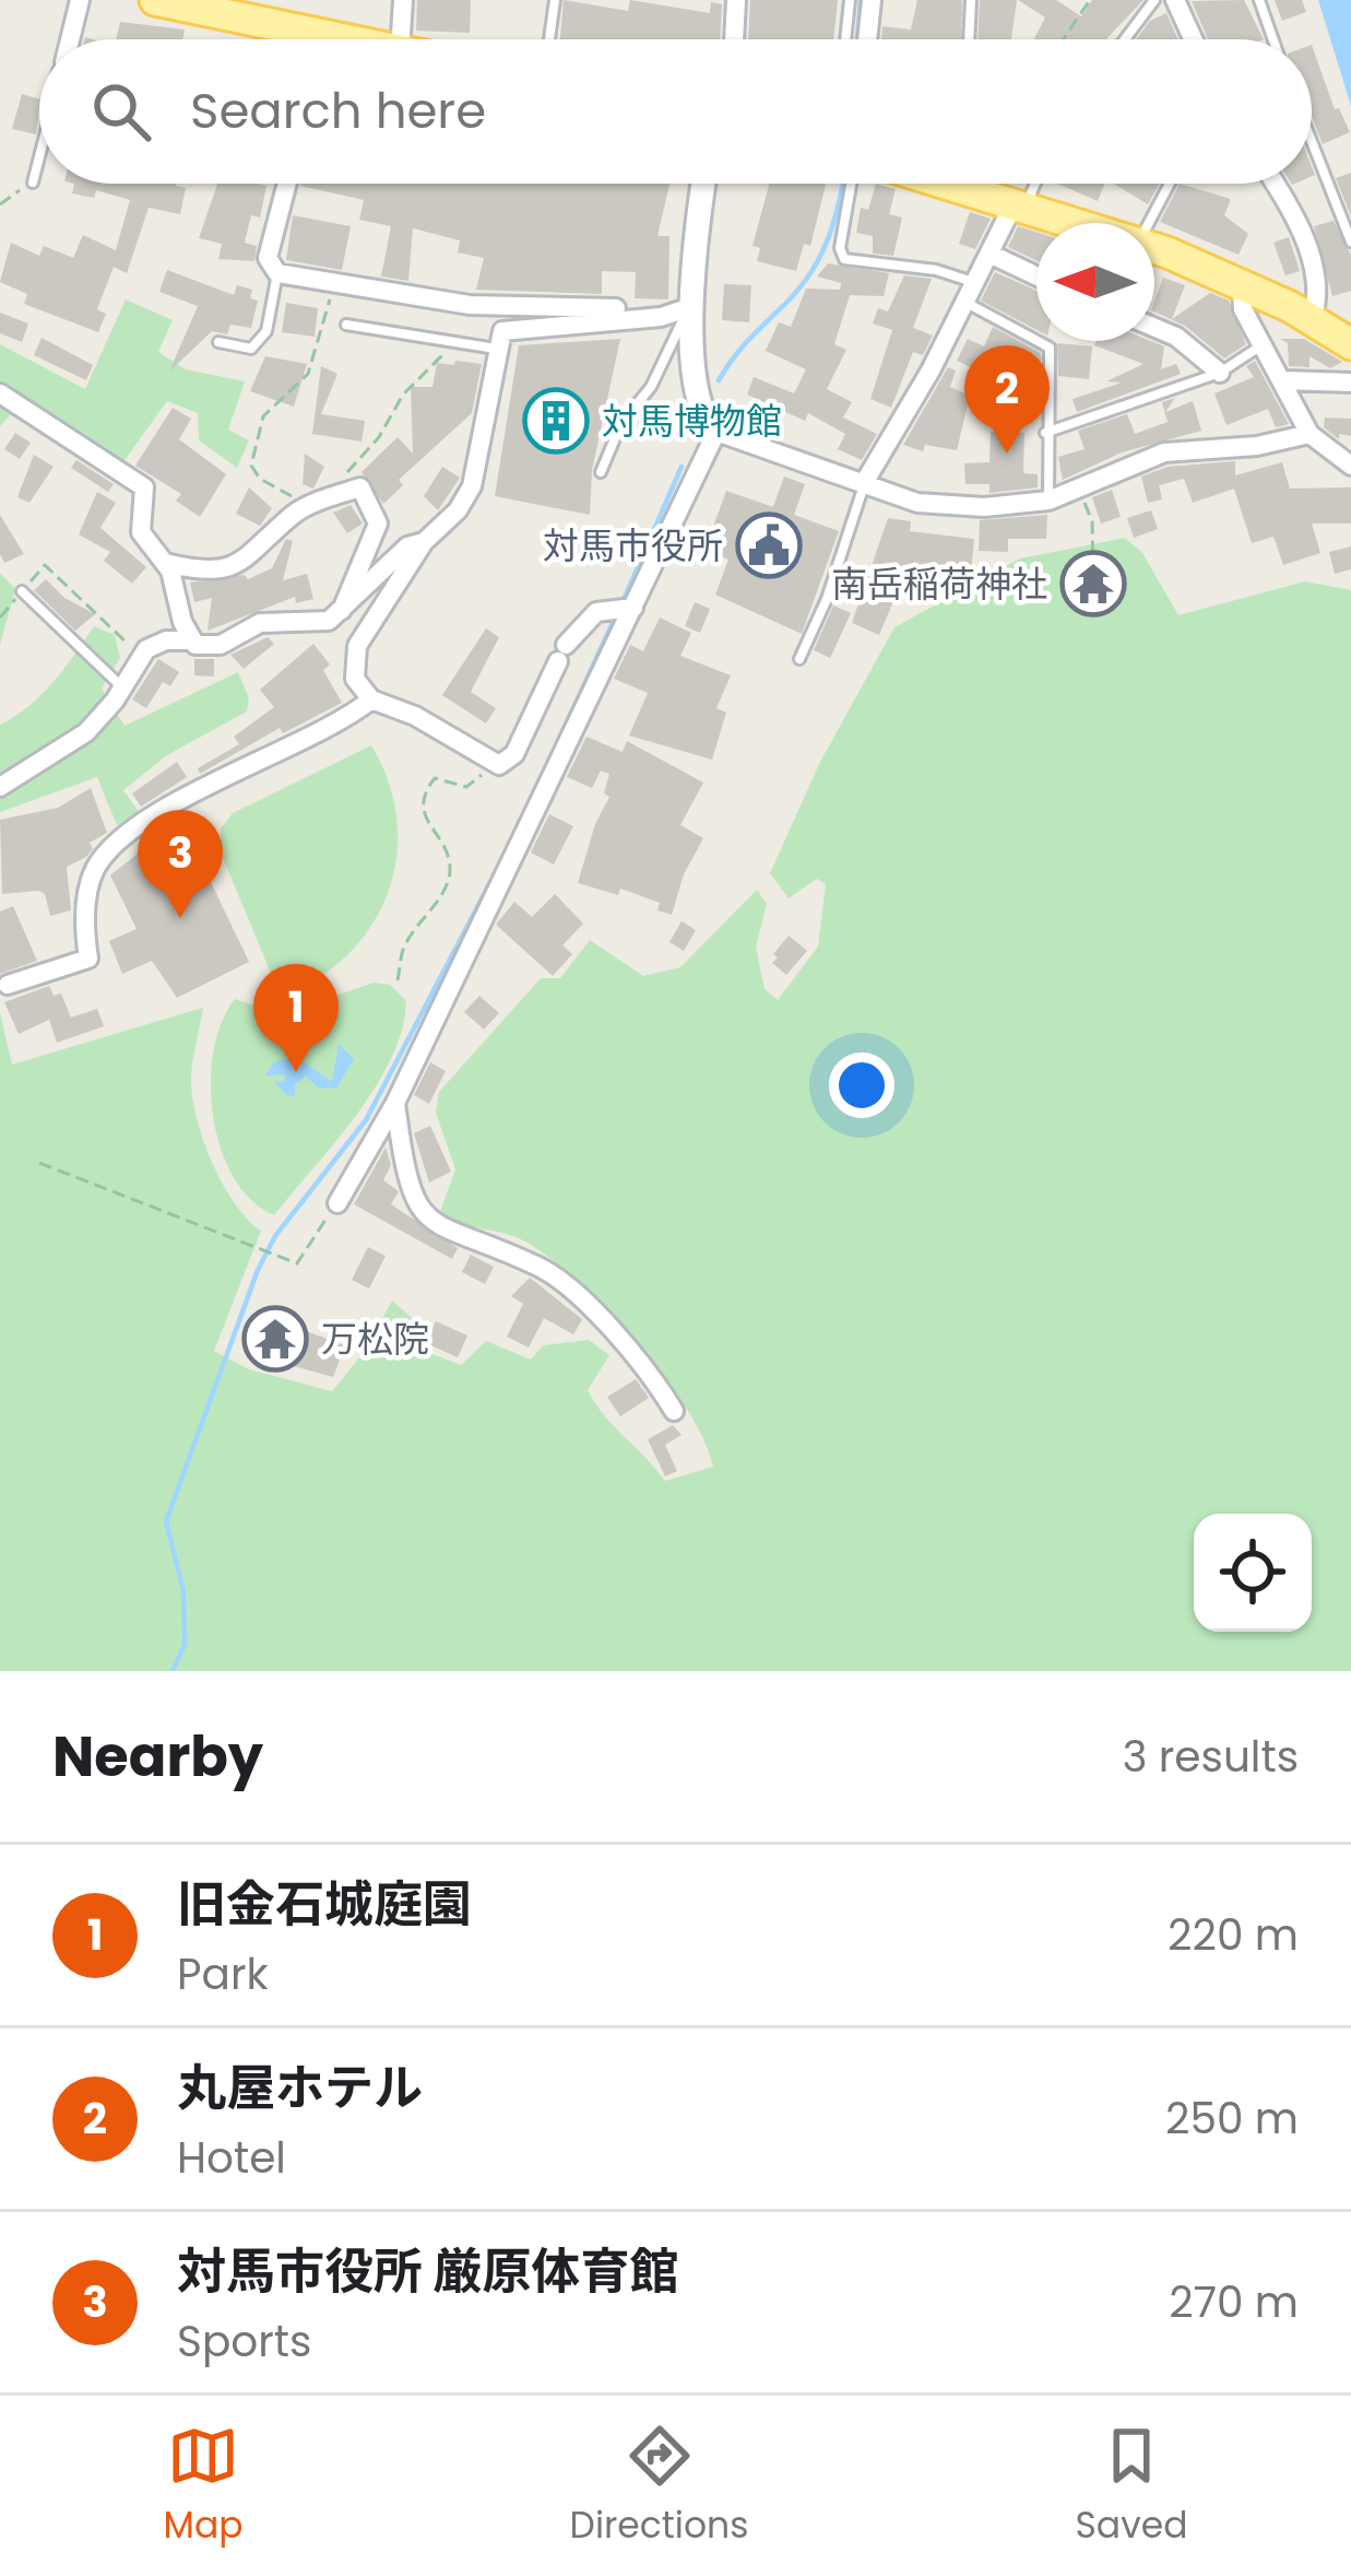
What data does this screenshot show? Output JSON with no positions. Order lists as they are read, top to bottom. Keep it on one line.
{"places":{"building":["対馬博物館"],"public building":["対馬市役所"],"temple":["南岳稲荷神社","万松院"]},"north":"left","page":{"search":"Search here","pins":["2","3","1"],"heading":["Nearby","3 results"],"list":[{"mark":"1","name":"旧金石城庭園","note":"Park","value":"220 m"},{"mark":"2","name":"丸屋ホテル","note":"Hotel","value":"250 m"},{"mark":"3","name":"対馬市役所 厳原体育館","note":"Sports","value":"270 m"}],"nav":["Map","Directions","Saved"]}}
